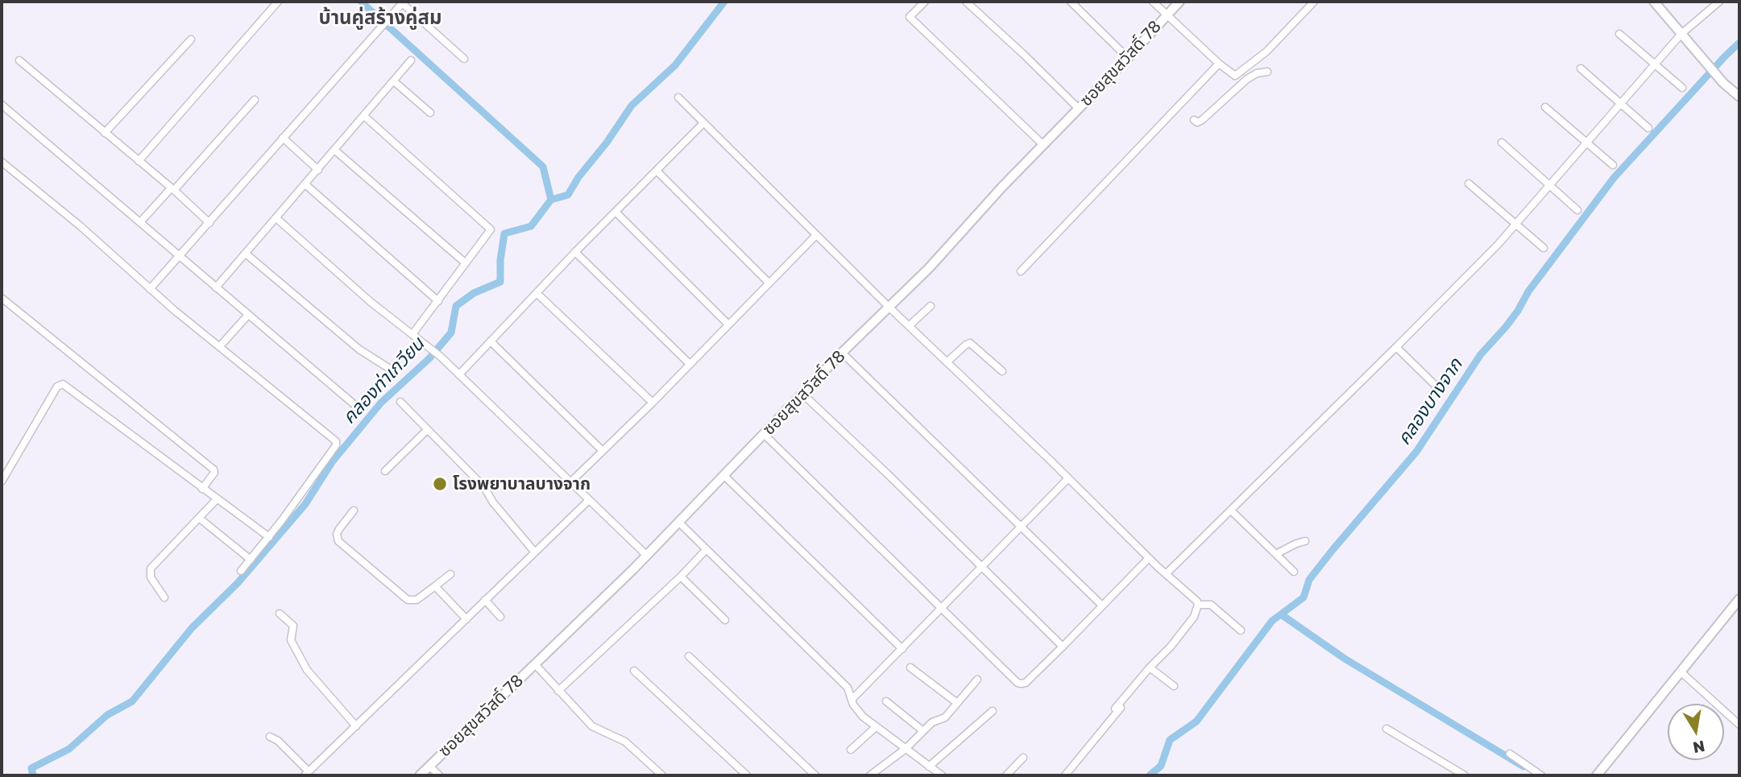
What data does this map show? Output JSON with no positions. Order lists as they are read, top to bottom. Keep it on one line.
{"streets":{"street":["ซอยสุขสวัสดิ์ 78"]},"districts":["บ้านคู่สร้างคู่สม"],"water":["คลองท่าเกวียน","คลองบางจาก"],"places":["โรงพยาบาลบางจาก"],"north":"bottom"}
